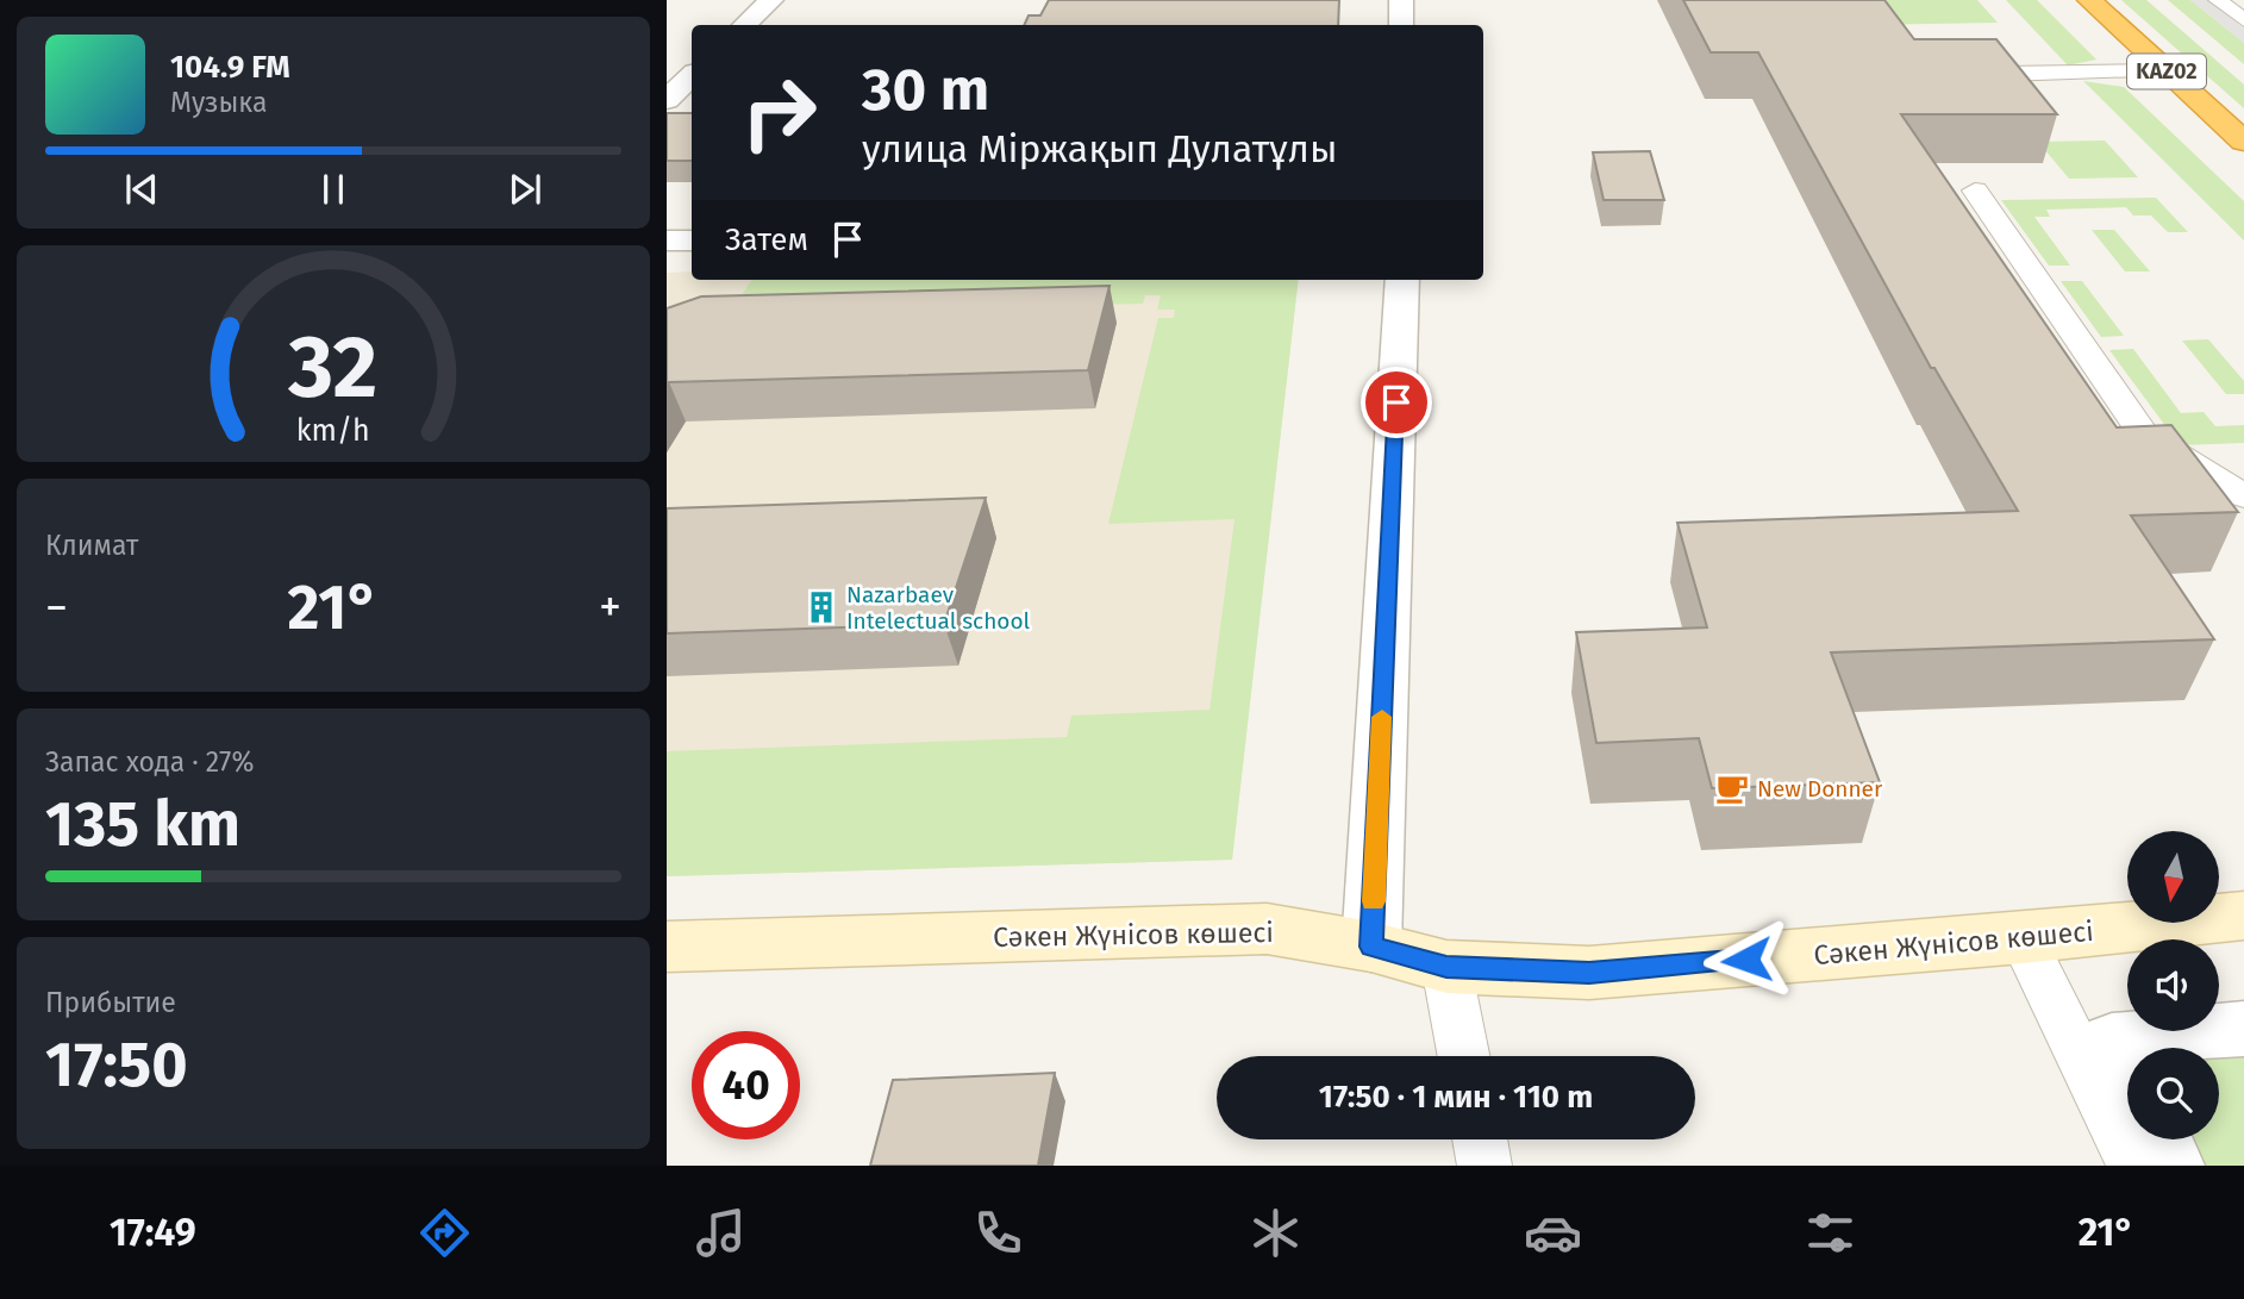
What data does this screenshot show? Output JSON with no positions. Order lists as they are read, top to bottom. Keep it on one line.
{"streets":{"highway":["KАZ02"],"street":["Сәкен Жүнісов көшесі"]},"places":{"building":["Nazarbaev Intelectual school"],"cafe":["New Donner"]},"north":"bottom","page":{"turn":["30 m","улица Міржақып Дулатұлы"],"song":["104.9 FM","Музыка"],"then":"Затем","tile":["Климат",["Запас хода · 27%","135 km"],["Прибытие","17:50"]],"heat":["−","21°","+"],"limit":"40","trip":"17:50 · 1 мин · 110 m","tabs":["17:49","21°"],"gauge":["32","km/h"]}}
